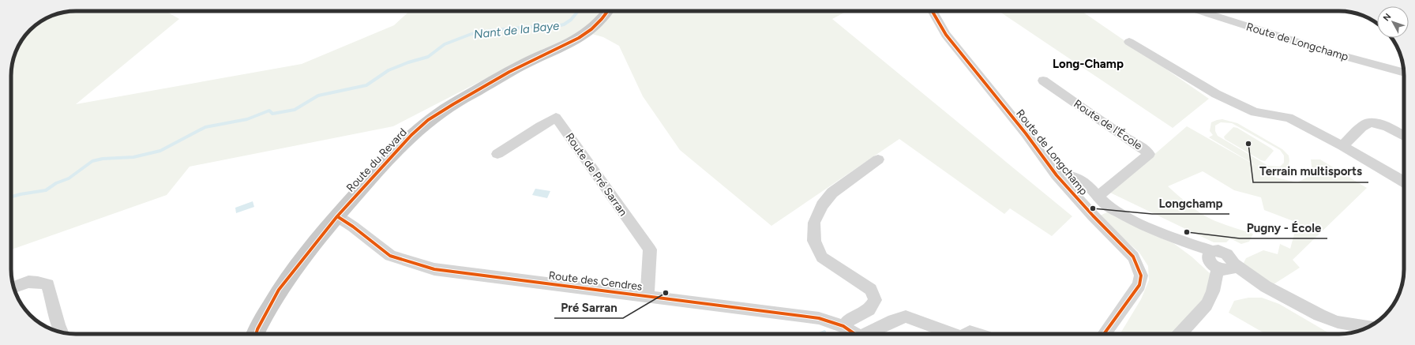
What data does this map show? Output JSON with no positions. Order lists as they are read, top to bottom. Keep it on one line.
{"streets":{"main road":["Route du Revard"],"street":["Route de Longchamp","Route de l'École","Route de Pré Sarran","Route des Cendres"]},"crossings":[["Route du Revard","Route des Cendres"],["Route de Pré Sarran","Route des Cendres"]],"districts":["Long-Champ"],"water":["Nant de la Baye"],"places":["Terrain multisports","Longchamp","Pugny - École","Pré Sarran"],"north":"top left"}
